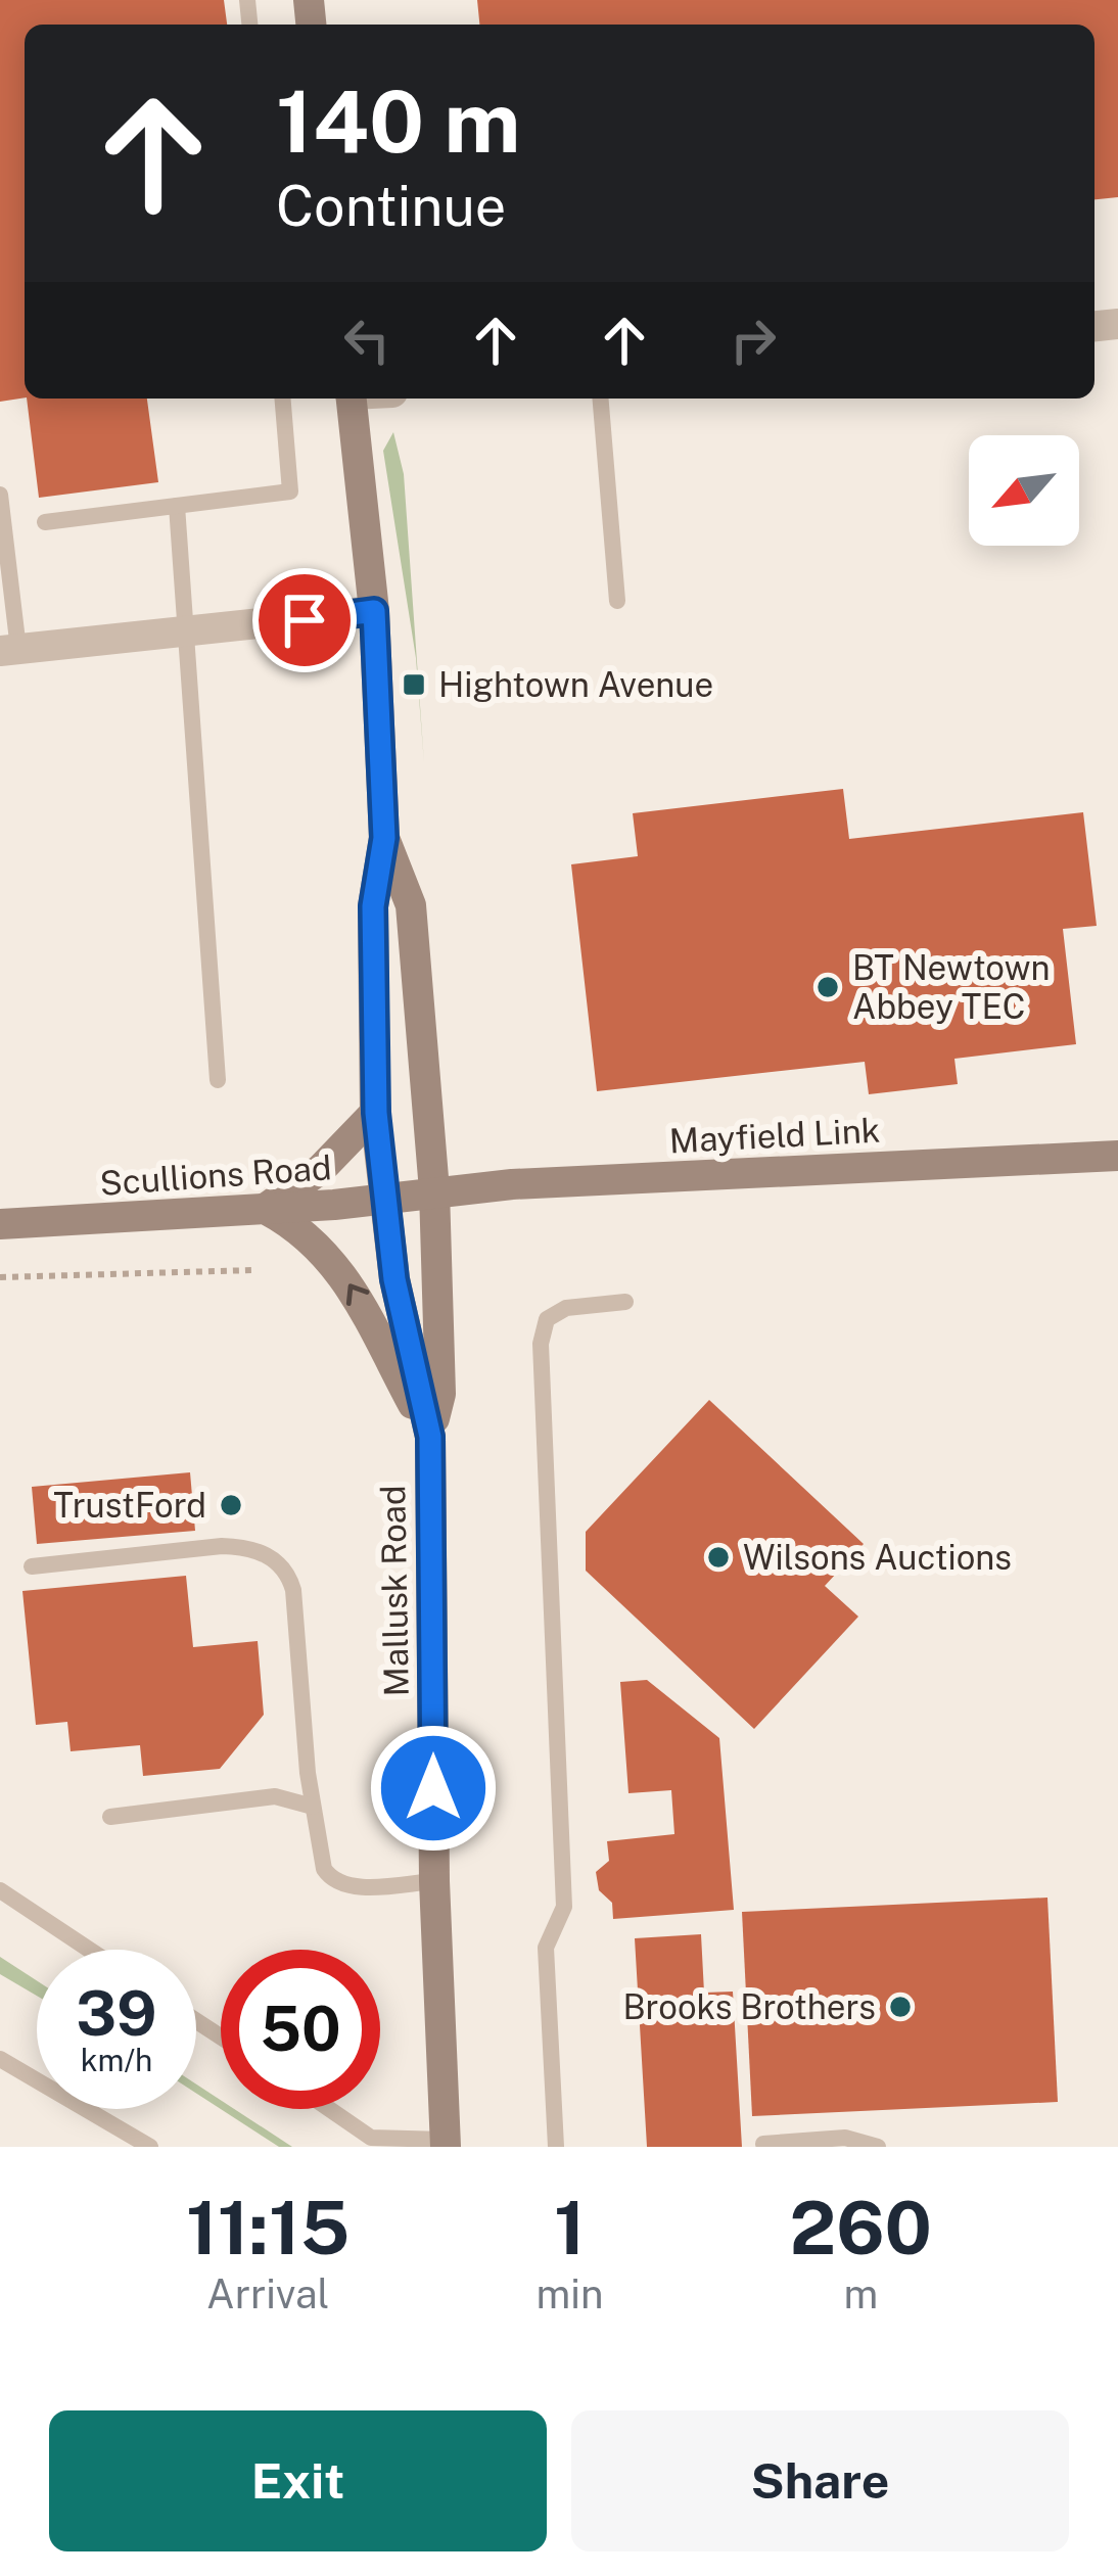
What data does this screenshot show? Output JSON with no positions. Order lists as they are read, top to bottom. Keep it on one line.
{"streets":{"main road":["Mayfield Link","Scullions Road","Mallusk Road"]},"crossings":[["Mayfield Link","Scullions Road"],["Scullions Road","Mallusk Road"]],"places":{"transit":["Hightown Avenue"],"other":["BT Newtown Abbey TEC","TrustFord","Wilsons Auctions","Brooks Brothers"]},"north":"bottom left","page":{"turn":["140 m","Continue"],"speed":"39 km/h","limit":"50","eta":["11:15","Arrival","1","min","260","m"],"buttons":["Exit","Share"]}}
